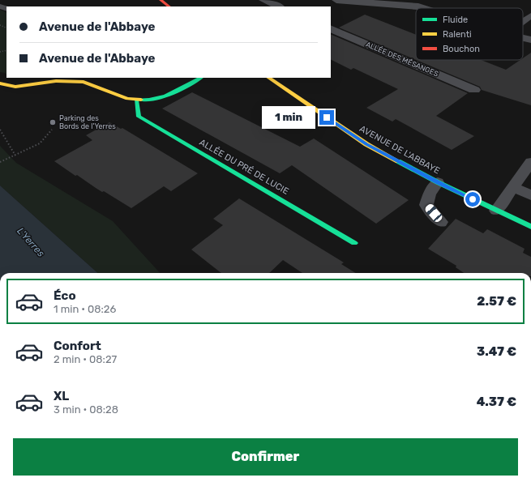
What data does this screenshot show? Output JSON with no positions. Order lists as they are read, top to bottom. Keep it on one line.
{"streets":{"street":["ALLÉE DES MÉSANGES","AVENUE DE L'ABBAYE","ALLÉE DU PRÉ DE LUCIE"]},"water":["L'Yerres"],"places":["Parking des Bords de l'Yerres"],"legend":["Fluide","Ralenti","Bouchon"],"page":{"banner":["Avenue de l'Abbaye","Avenue de l'Abbaye"],"bubble":"1 min","list":[{"name":"Éco","note":"1 min · 08:26","value":"2.57 €"},{"name":"Confort","note":"2 min · 08:27","value":"3.47 €"},{"name":"XL","note":"3 min · 08:28","value":"4.37 €"}],"buttons":"Confirmer"}}
